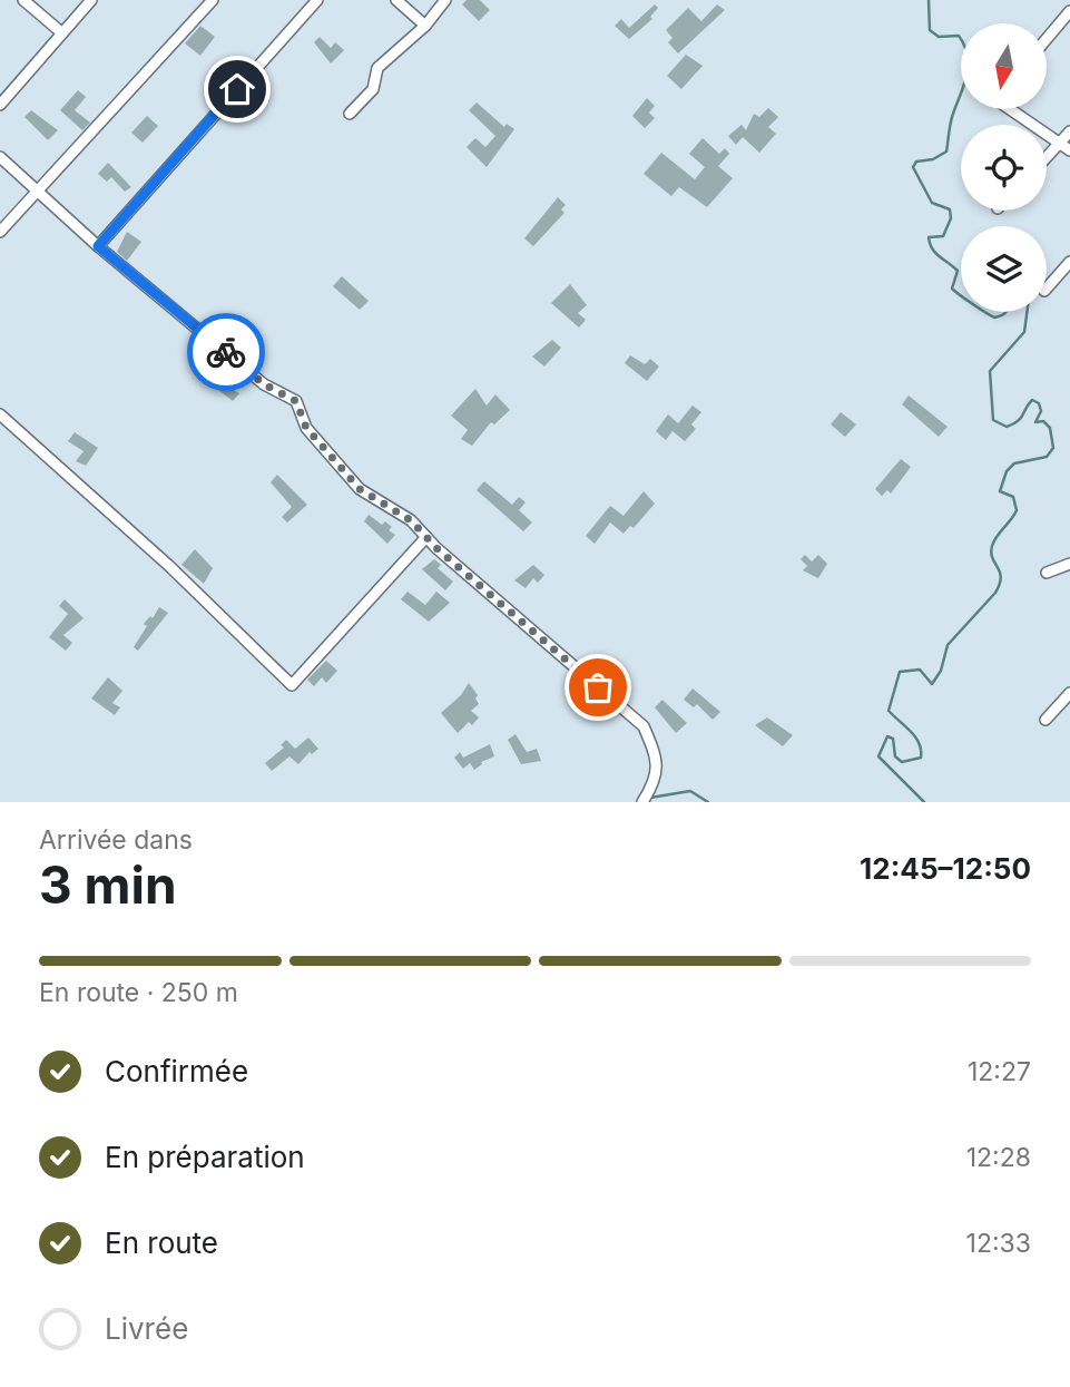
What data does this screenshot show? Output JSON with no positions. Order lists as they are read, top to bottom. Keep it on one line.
{"north":"bottom","page":{"heading":["3 min","Arrivée dans","12:45–12:50"],"bar":"En route · 250 m","list":[["Confirmée","12:27"],["En préparation","12:28"],["En route","12:33"],"Livrée"]}}
